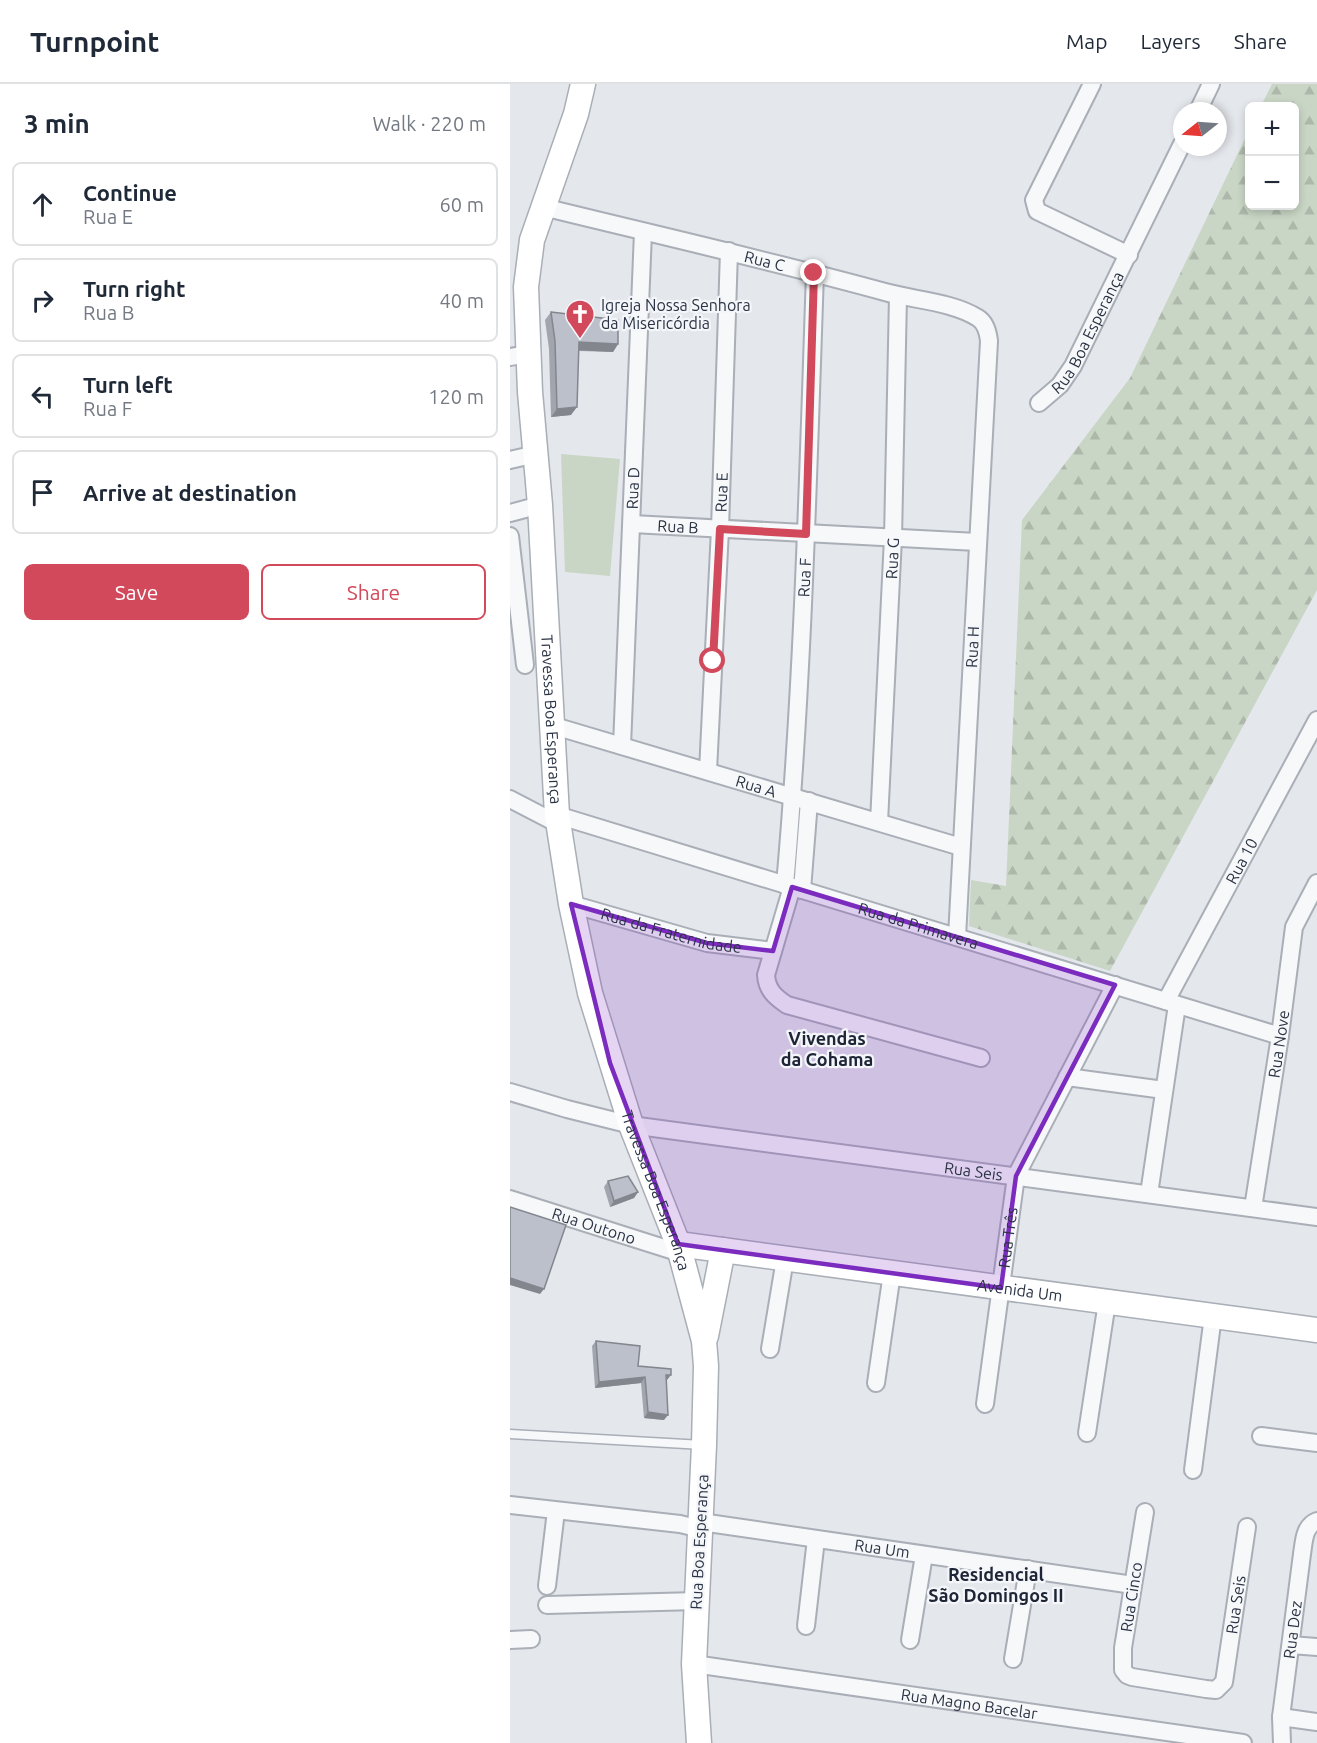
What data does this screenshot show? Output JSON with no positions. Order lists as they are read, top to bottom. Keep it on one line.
{"streets":{"main road":["Rua Boa Esperança","Travessa Boa Esperança","Avenida Um"],"street":["Rua C","Rua D","Rua E","Rua B","Rua G","Rua F","Rua H","Rua A","Rua 10","Rua da Primavera","Rua da Fraternidade","Rua Nove","Rua Seis","Rua Outono","Rua Três","Rua Um","Rua Cinco","Rua Dez","Rua Magno Bacelar"]},"crossings":[["Rua C","Rua D"],["Rua C","Rua E"],["Rua C","Rua G"],["Rua C","Rua F"],["Rua C","Rua H"],["Rua C","Travessa Boa Esperança"],["Rua Boa Esperança","Travessa Boa Esperança"],["Rua Boa Esperança","Rua Um"],["Rua Boa Esperança","Rua Magno Bacelar"],["Rua D","Rua B"],["Rua D","Rua A"],["Rua E","Rua B"],["Rua E","Rua A"],["Rua B","Rua G"],["Rua B","Rua F"],["Rua B","Rua H"],["Rua G","Rua A"],["Rua F","Rua A"],["Rua F","Rua da Primavera"],["Rua F","Rua da Fraternidade"],["Rua H","Rua A"],["Rua H","Rua da Primavera"],["Travessa Boa Esperança","Rua A"],["Travessa Boa Esperança","Rua da Primavera"],["Travessa Boa Esperança","Rua da Fraternidade"],["Travessa Boa Esperança","Rua Seis"],["Travessa Boa Esperança","Rua Outono"],["Travessa Boa Esperança","Avenida Um"],["Rua 10","Rua da Primavera"],["Rua 10","Rua Seis"],["Rua da Primavera","Rua Nove"],["Rua da Primavera","Rua Três"],["Rua Nove","Rua Seis"],["Rua Seis","Rua Três"],["Rua Seis","Rua Cinco"],["Rua Outono","Avenida Um"],["Rua Três","Avenida Um"],["Rua Um","Rua Cinco"]],"districts":["Vivendas da Cohama","Residencial São Domingos II"],"places":{"church":["Igreja Nossa Senhora da Misericórdia"]},"north":"left","page":{"header":"Turnpoint","nav":["Map","Layers","Share"],"heading":["3 min","Walk · 220 m"],"map_buttons":["+","−"],"list":[["Continue","Rua E","60 m"],["Turn right","Rua B","40 m"],["Turn left","Rua F","120 m"],"Arrive at destination"],"buttons":["Save","Share"]}}
